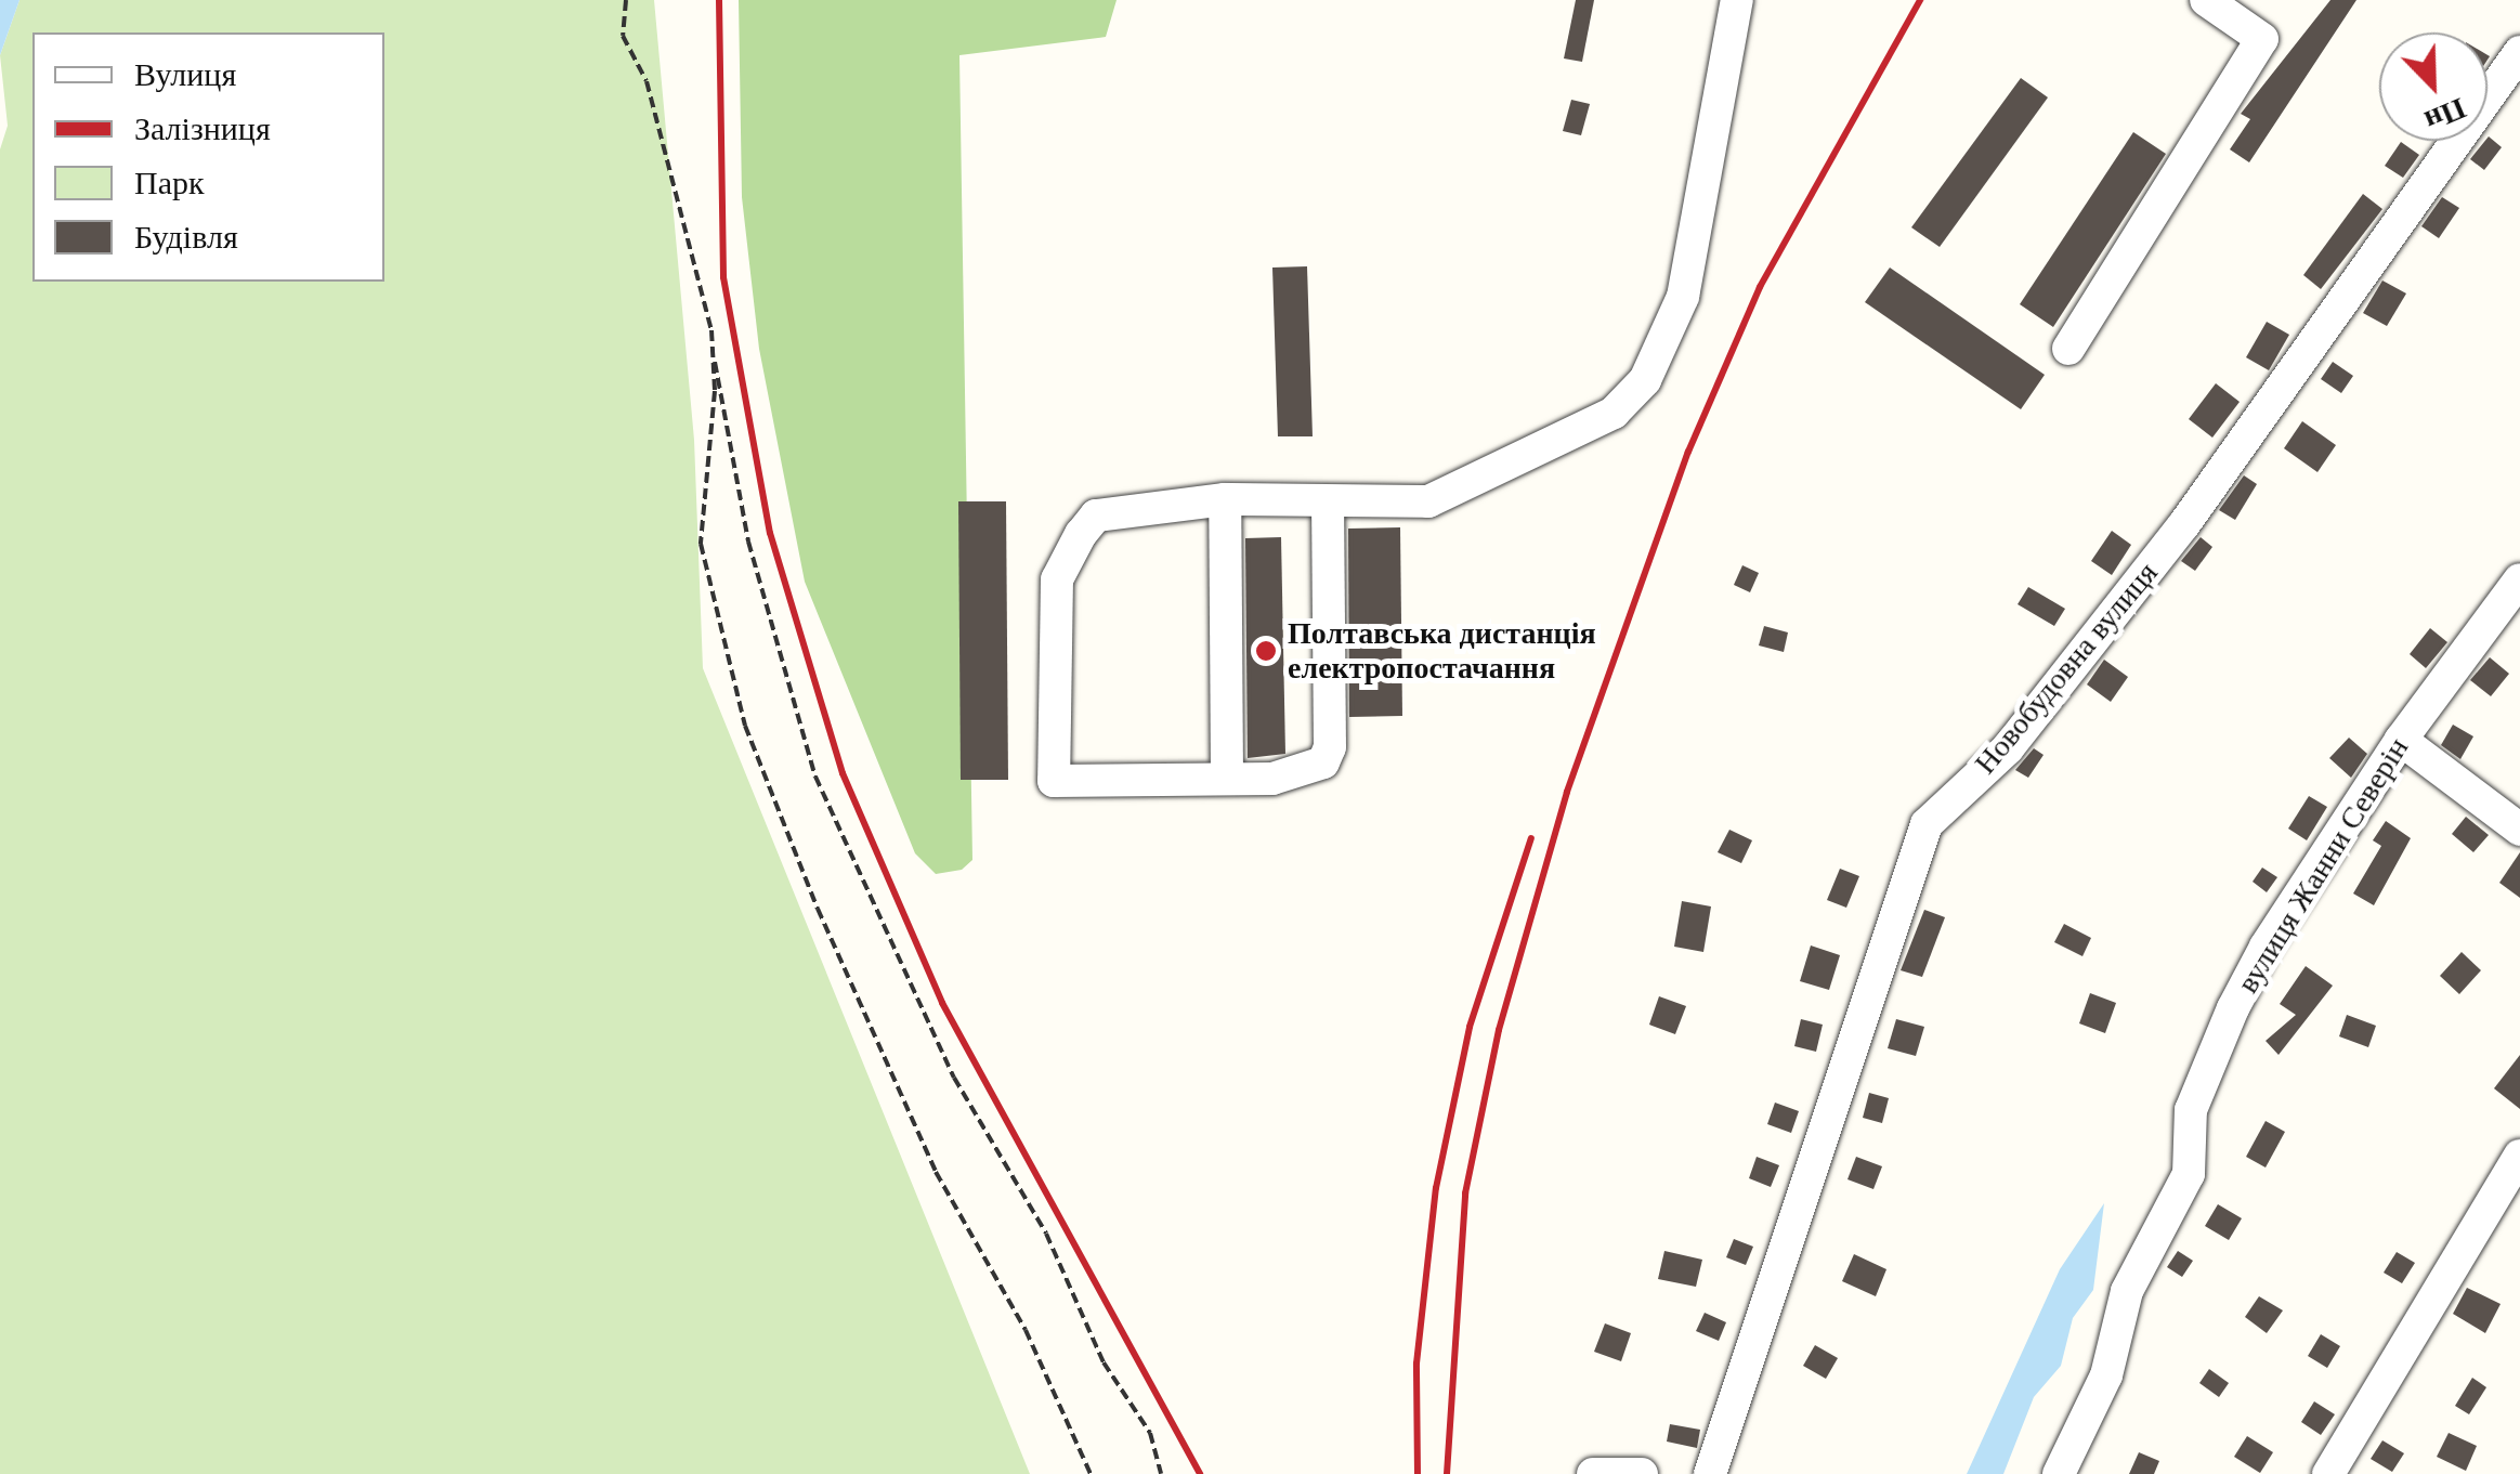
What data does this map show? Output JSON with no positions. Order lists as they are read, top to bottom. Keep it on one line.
{"streets":{"street":["Новобудовна вулиця","вулиця Жанни Северін"]},"places":["Полтавська дистанція електропостачання"],"legend":["Вулиця","Залізниця","Парк","Будівля"],"north":"bottom right"}
